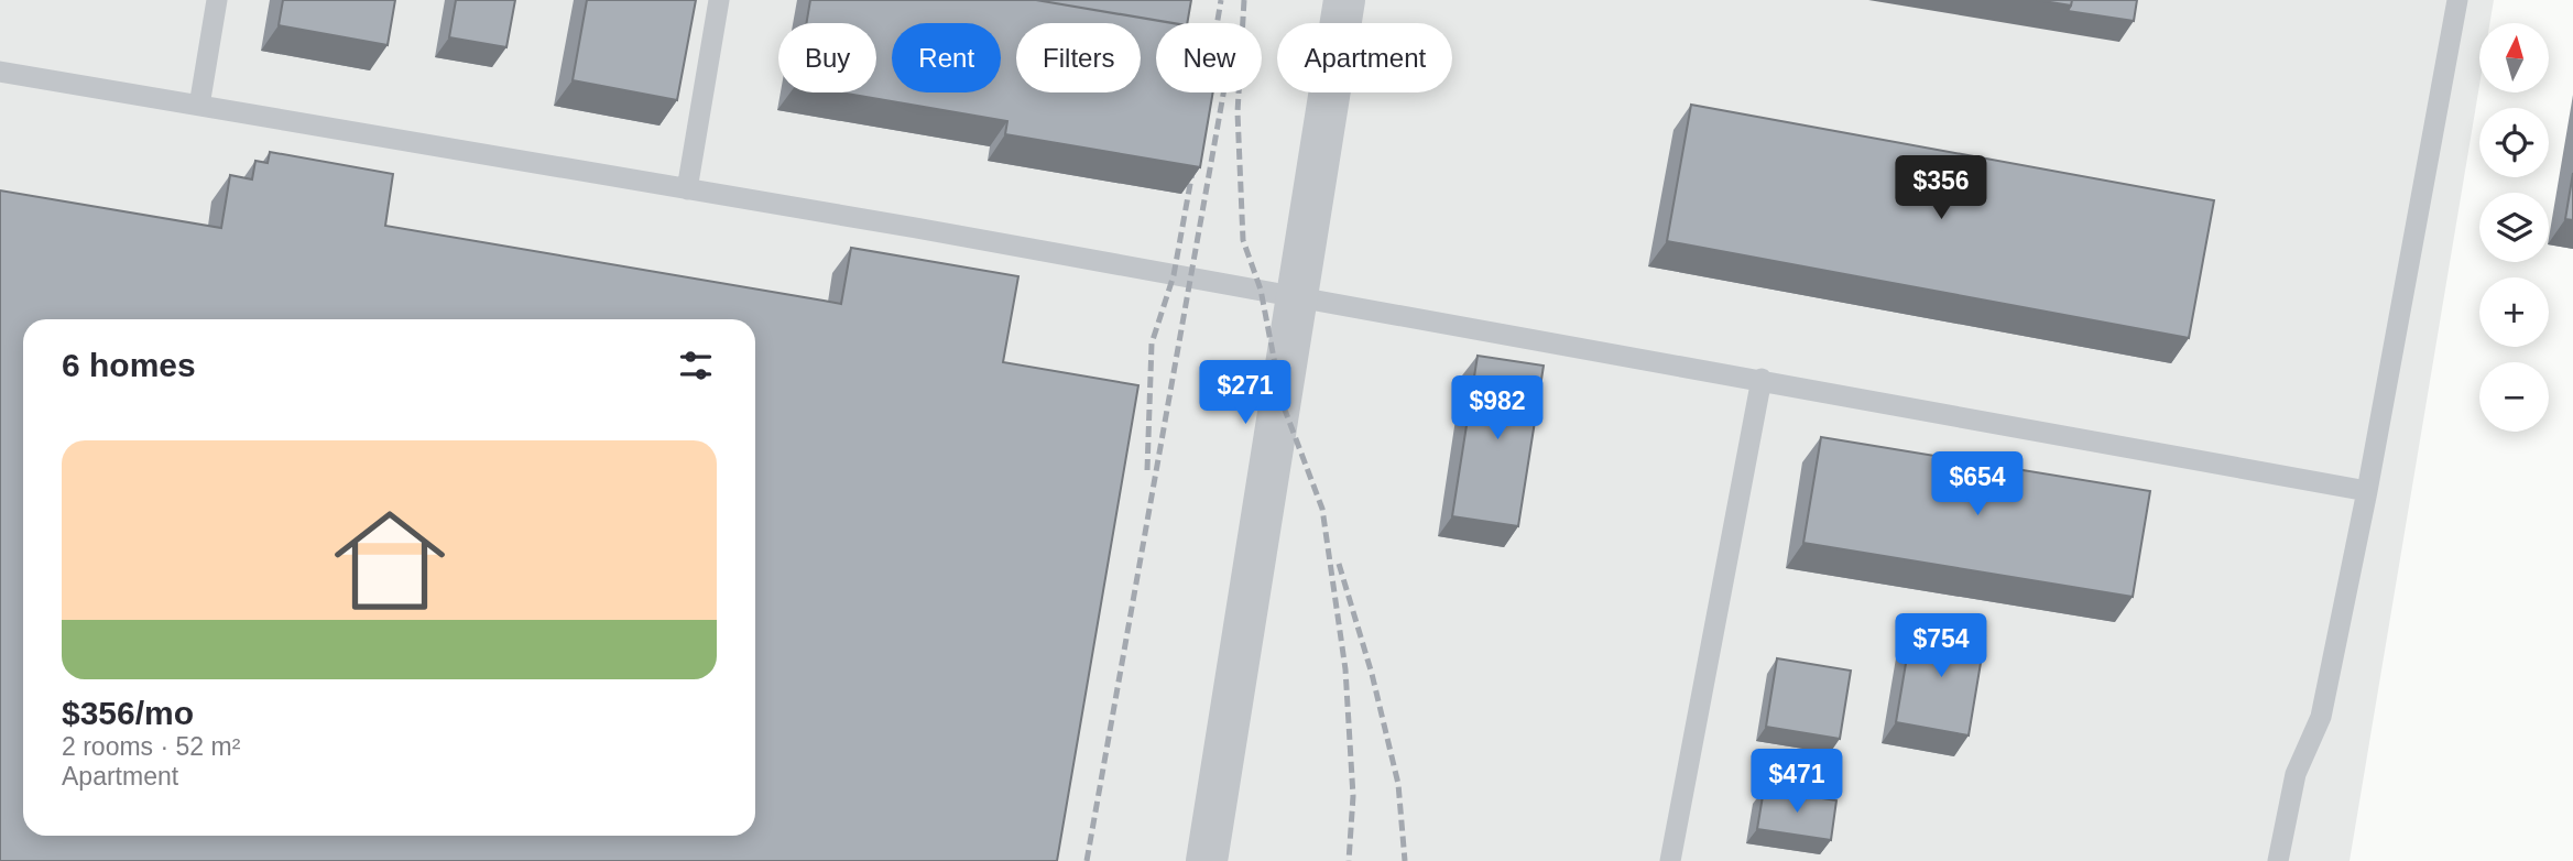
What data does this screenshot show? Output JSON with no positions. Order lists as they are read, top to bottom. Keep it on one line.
{"north":"top","page":{"map_buttons":["+","−"],"chip":["Buy","Rent","Filters","New","Apartment"],"price":["$356","$271","$982","$654","$754","$471"],"heading":"6 homes","list":[{"name":"$356/mo","note":"2 rooms · 52 m² · Apartment"}]}}
